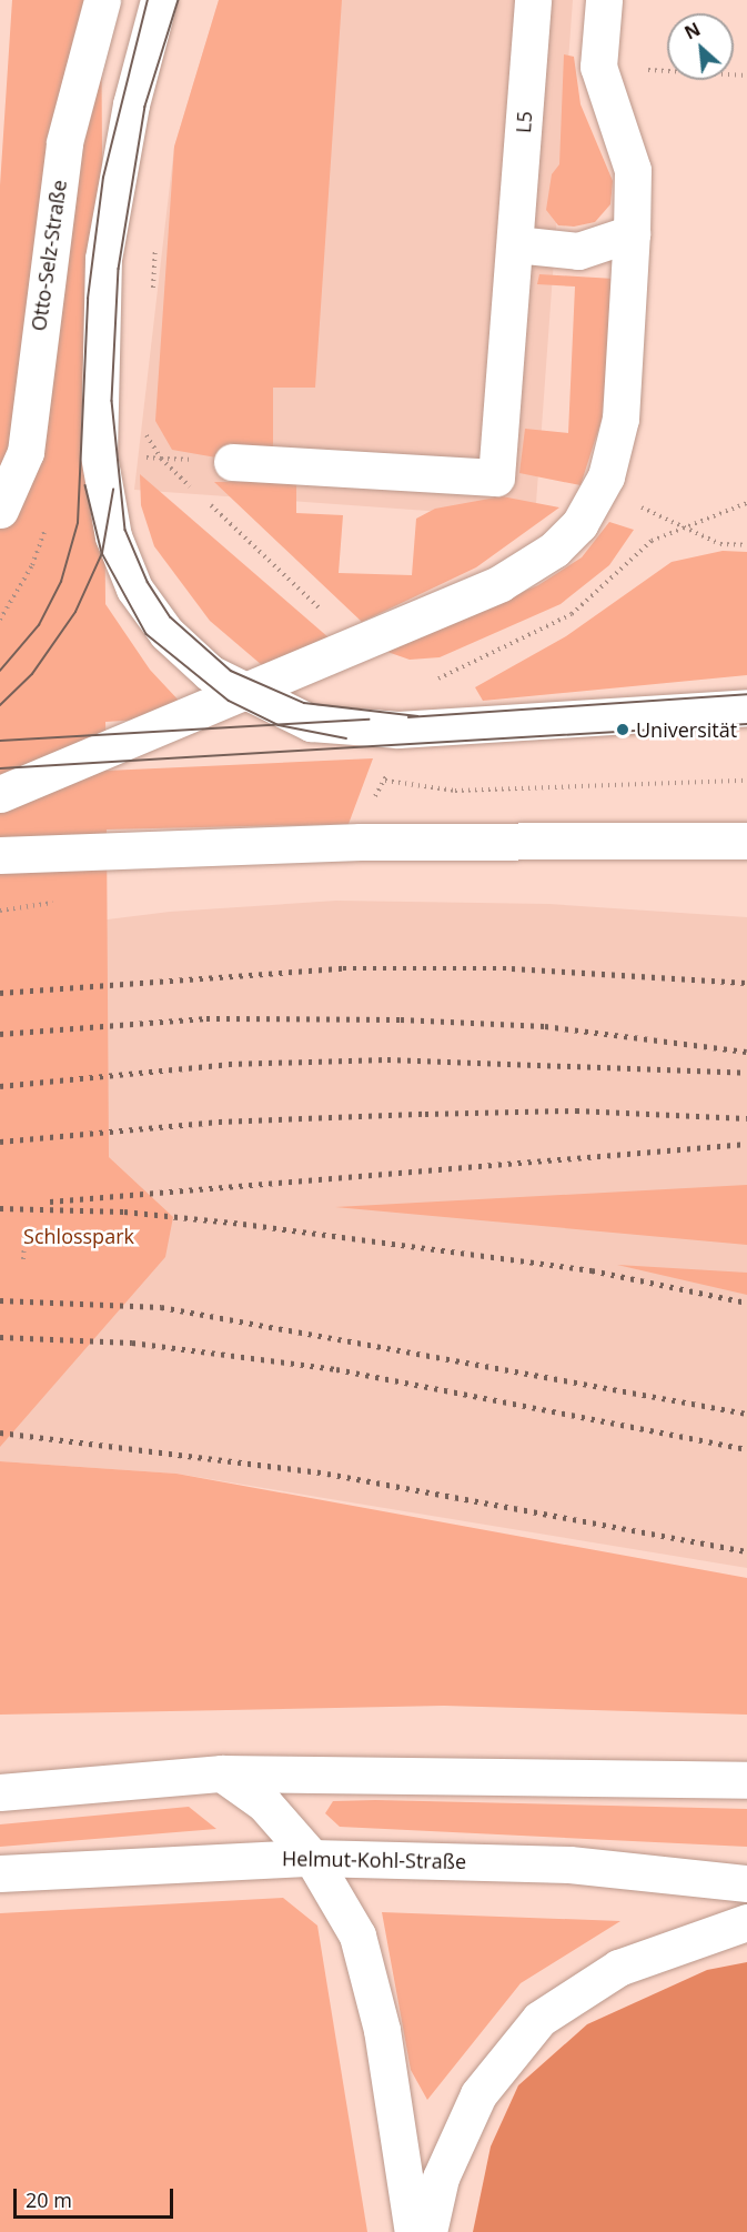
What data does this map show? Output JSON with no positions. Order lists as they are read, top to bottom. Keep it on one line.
{"streets":{"main road":["L5","Otto-Selz-Straße","Helmut-Kohl-Straße"]},"parks":["Schlosspark"],"places":["Universität"],"scale_bar":"20 m","north":"top left"}
